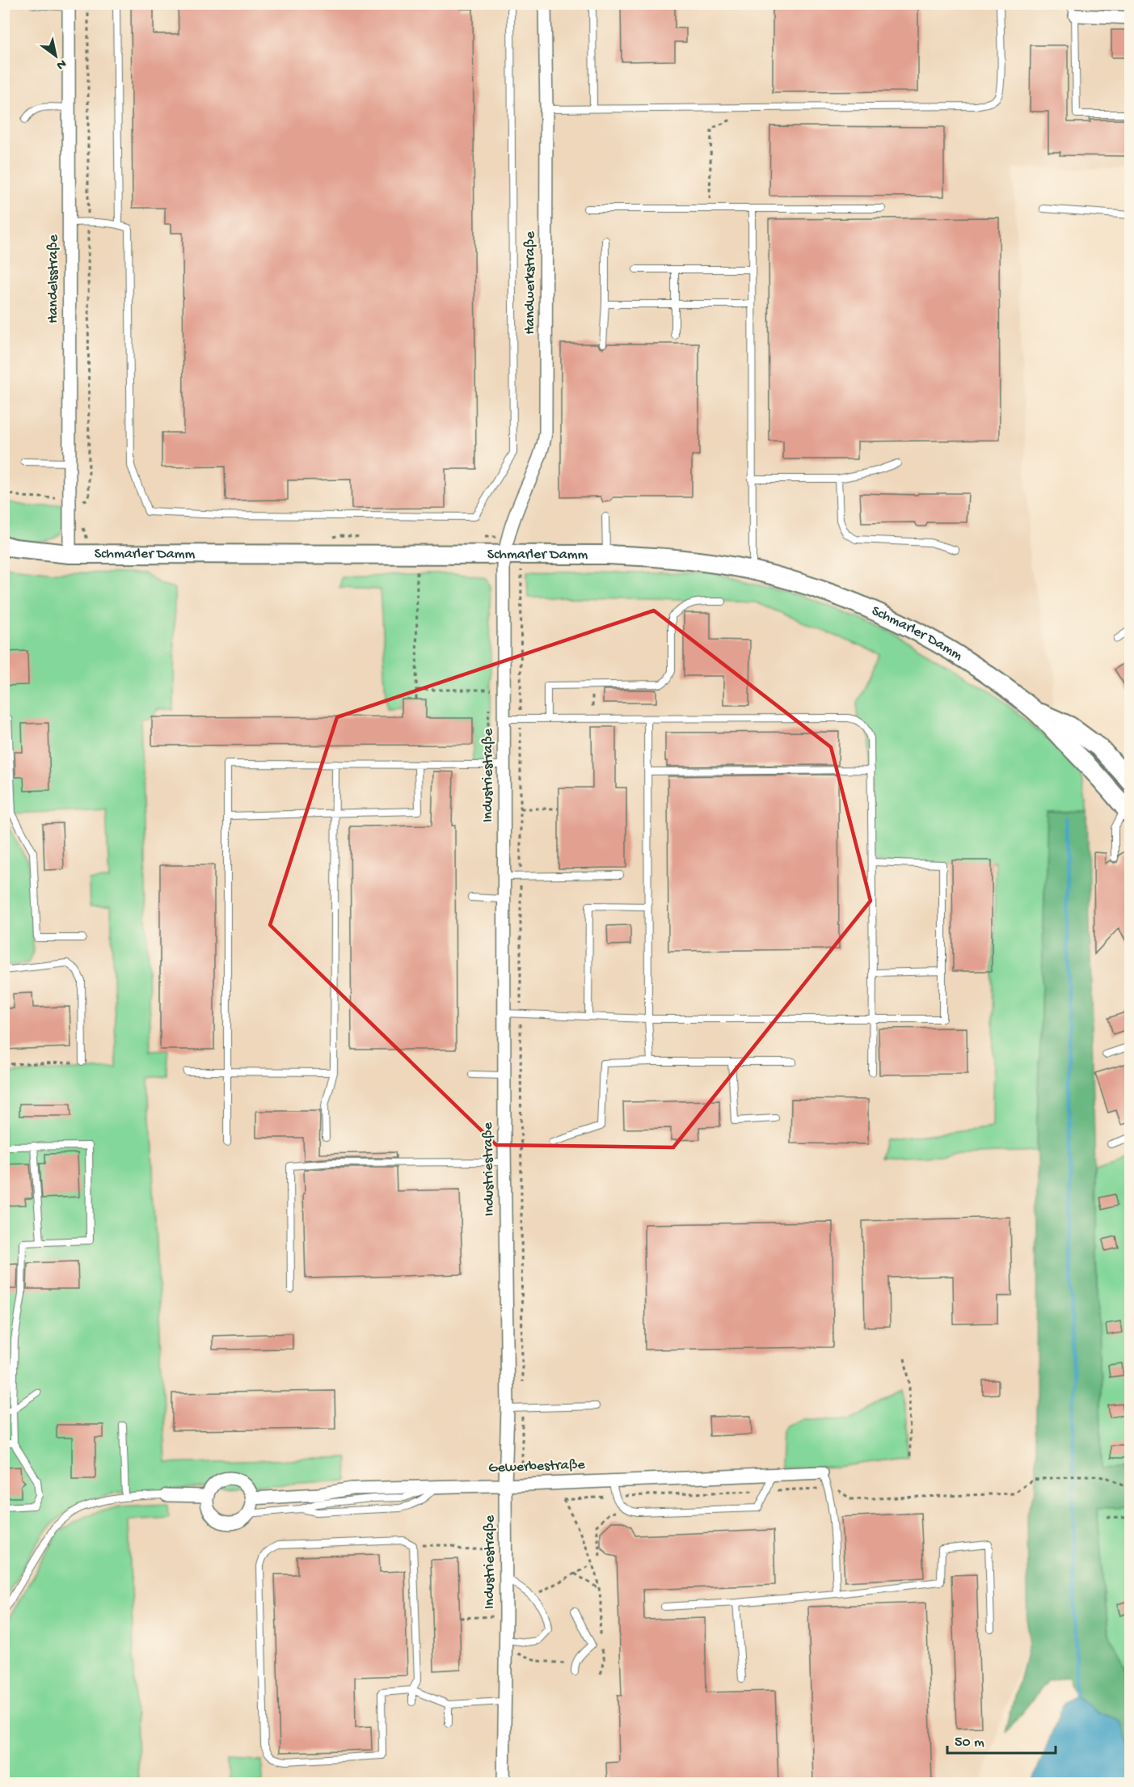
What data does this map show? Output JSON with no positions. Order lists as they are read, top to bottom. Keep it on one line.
{"streets":{"street":["Handelsstraße","Handwerkstraße","Schmarler Damm","Industriestraße","Gewerbestraße"]},"crossings":[["Handelsstraße","Schmarler Damm"],["Handwerkstraße","Schmarler Damm"],["Handwerkstraße","Industriestraße"],["Schmarler Damm","Industriestraße"],["Industriestraße","Gewerbestraße"]],"scale_bar":"50 m","north":"bottom right"}
